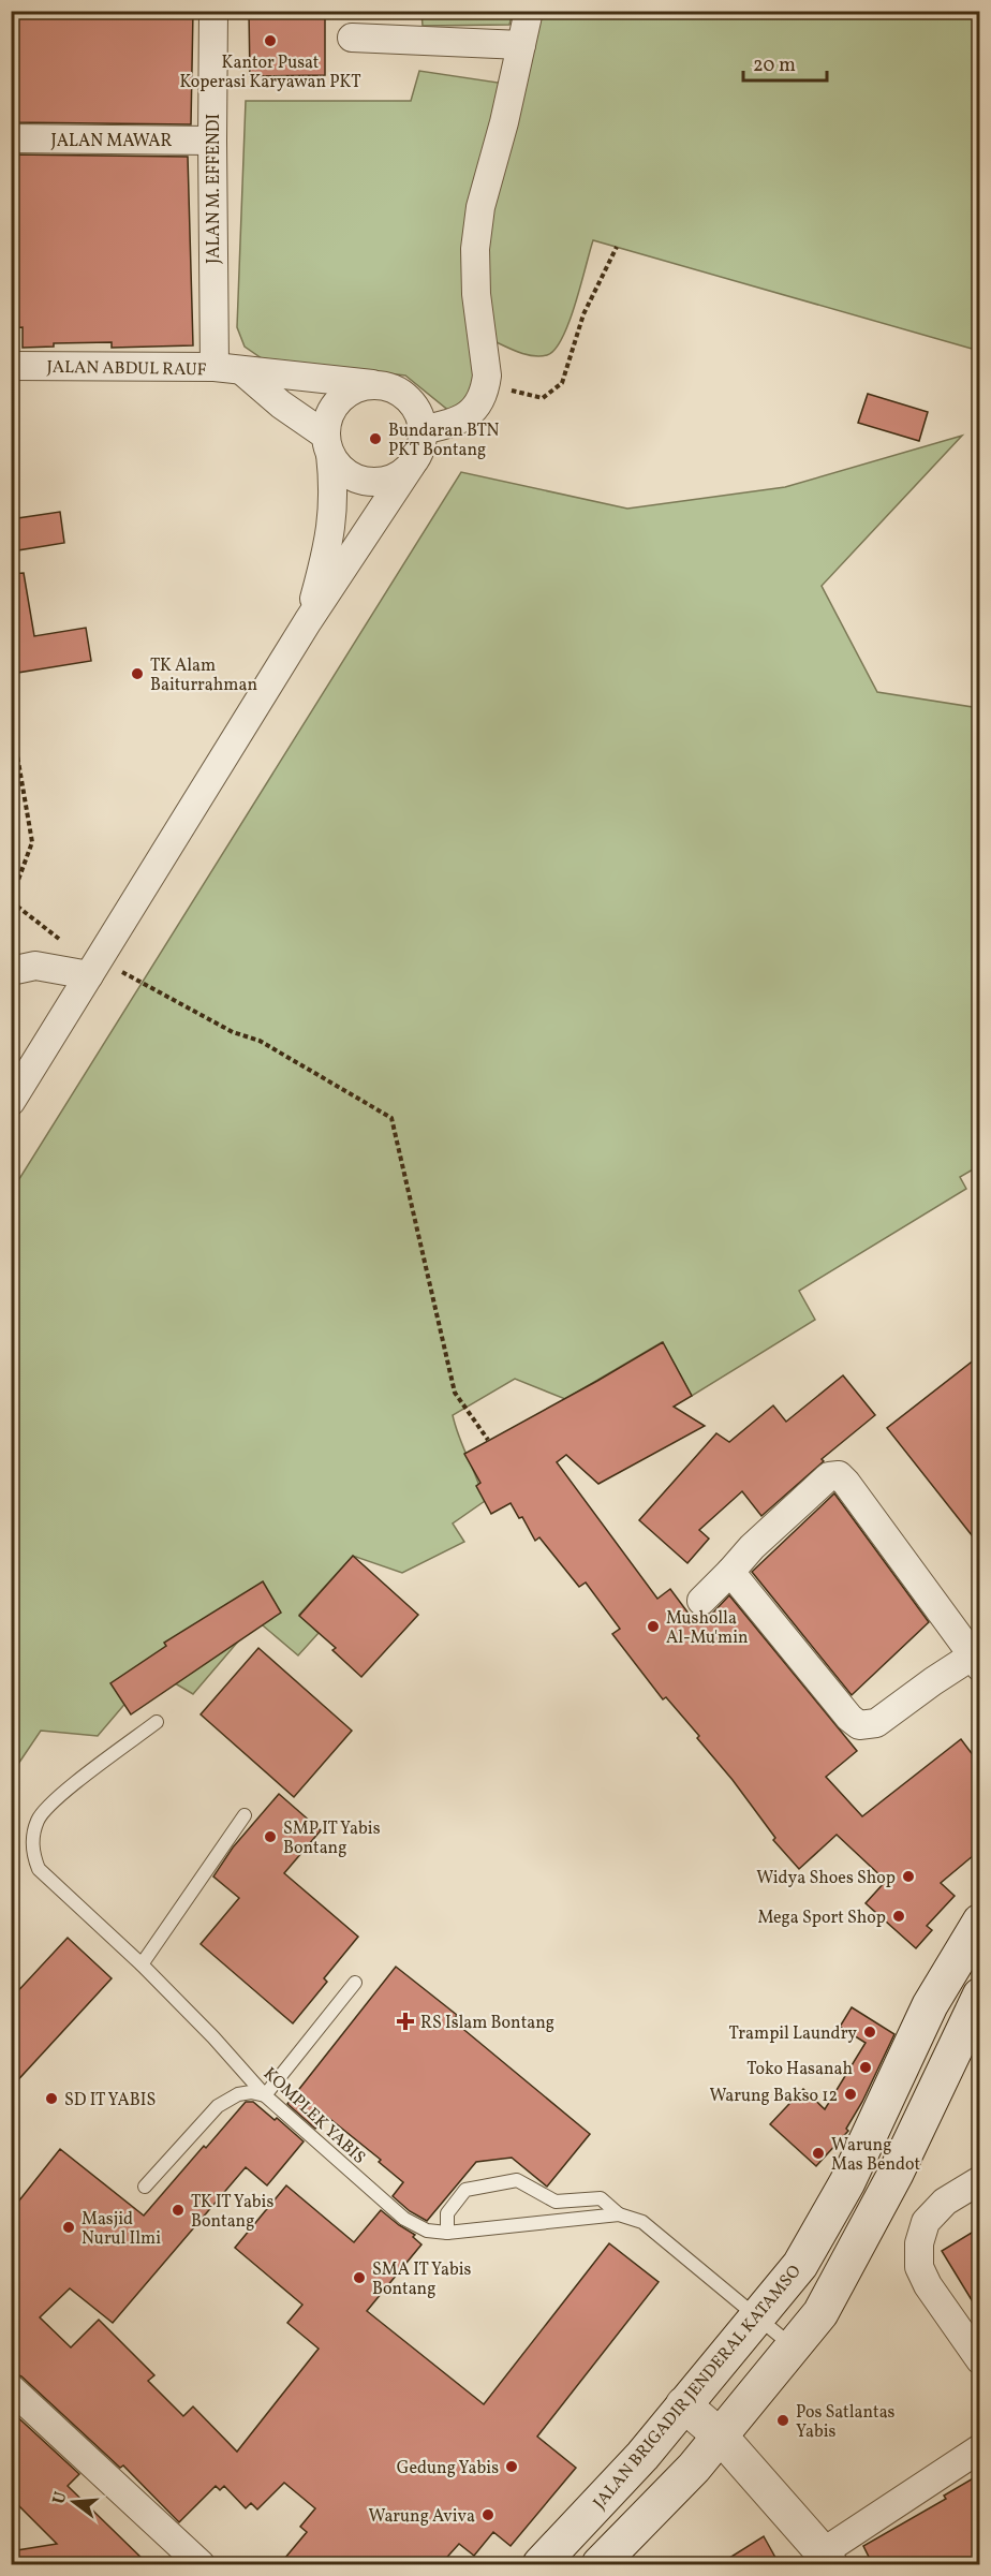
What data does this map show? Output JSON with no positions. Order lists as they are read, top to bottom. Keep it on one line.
{"streets":{"main road":["JALAN BRIGADIR JENDERAL KATAMSO"],"street":["JALAN MAWAR","JALAN M. EFFENDI","JALAN ABDUL RAUF"],"lane":["KOMPLEK YABIS"]},"crossings":[["JALAN MAWAR","JALAN M. EFFENDI"],["JALAN M. EFFENDI","JALAN ABDUL RAUF"],["KOMPLEK YABIS","JALAN BRIGADIR JENDERAL KATAMSO"]],"places":{"other":["Kantor Pusat Koperasi Karyawan PKT","Bundaran BTN PKT Bontang","TK Alam Baiturrahman","Musholla Al-Mu'min","SMP IT Yabis Bontang","Widya Shoes Shop","Mega Sport Shop","Trampil Laundry","Toko Hasanah","Warung Bakso 12","SD IT YABIS","Warung Mas Bendot","TK IT Yabis Bontang","Masjid Nurul Ilmi","SMA IT Yabis Bontang","Pos Satlantas Yabis","Gedung Yabis","Warung Aviva"],"health":["RS Islam Bontang"]},"scale_bar":"20 m","north":"left"}
